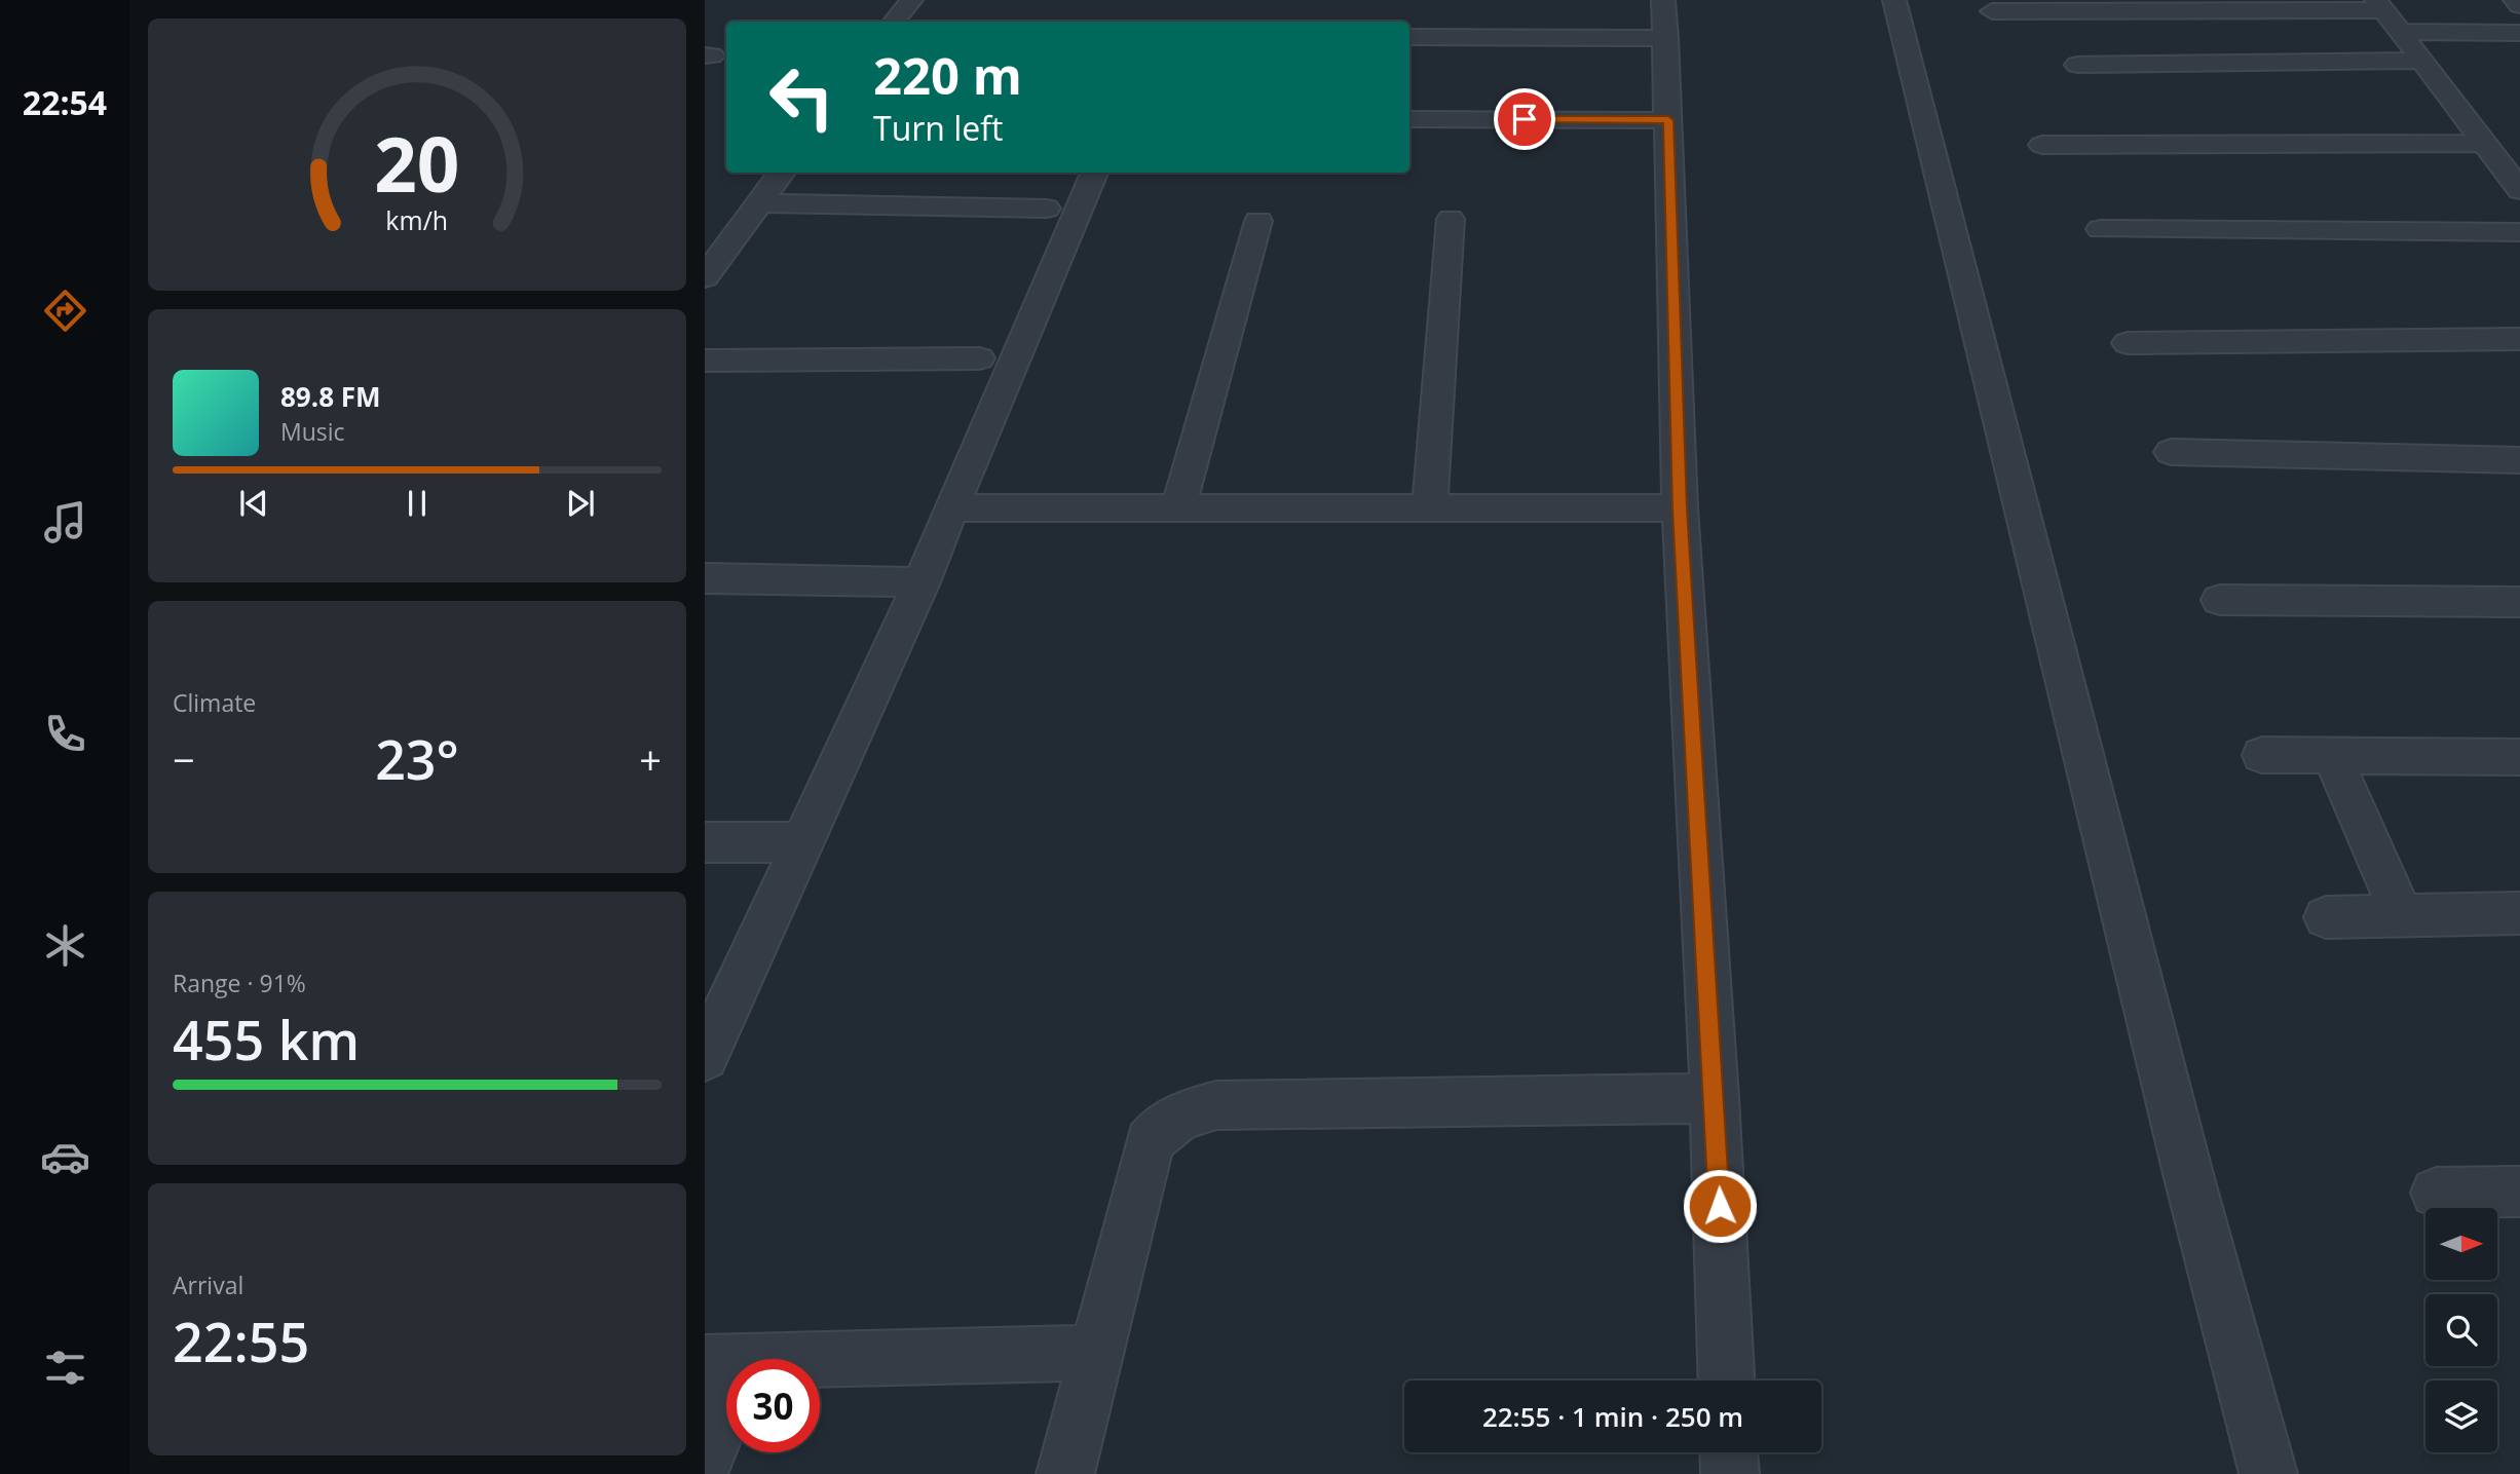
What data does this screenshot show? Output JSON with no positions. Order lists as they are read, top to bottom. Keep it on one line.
{"north":"right","page":{"tabs":"22:54","turn":["220 m","Turn left"],"song":["89.8 FM","Music"],"tile":["Climate",["Range · 91%","455 km"],["Arrival","22:55"]],"heat":["−","23°","+"],"limit":"30","trip":"22:55 · 1 min · 250 m","gauge":["20","km/h"]}}
